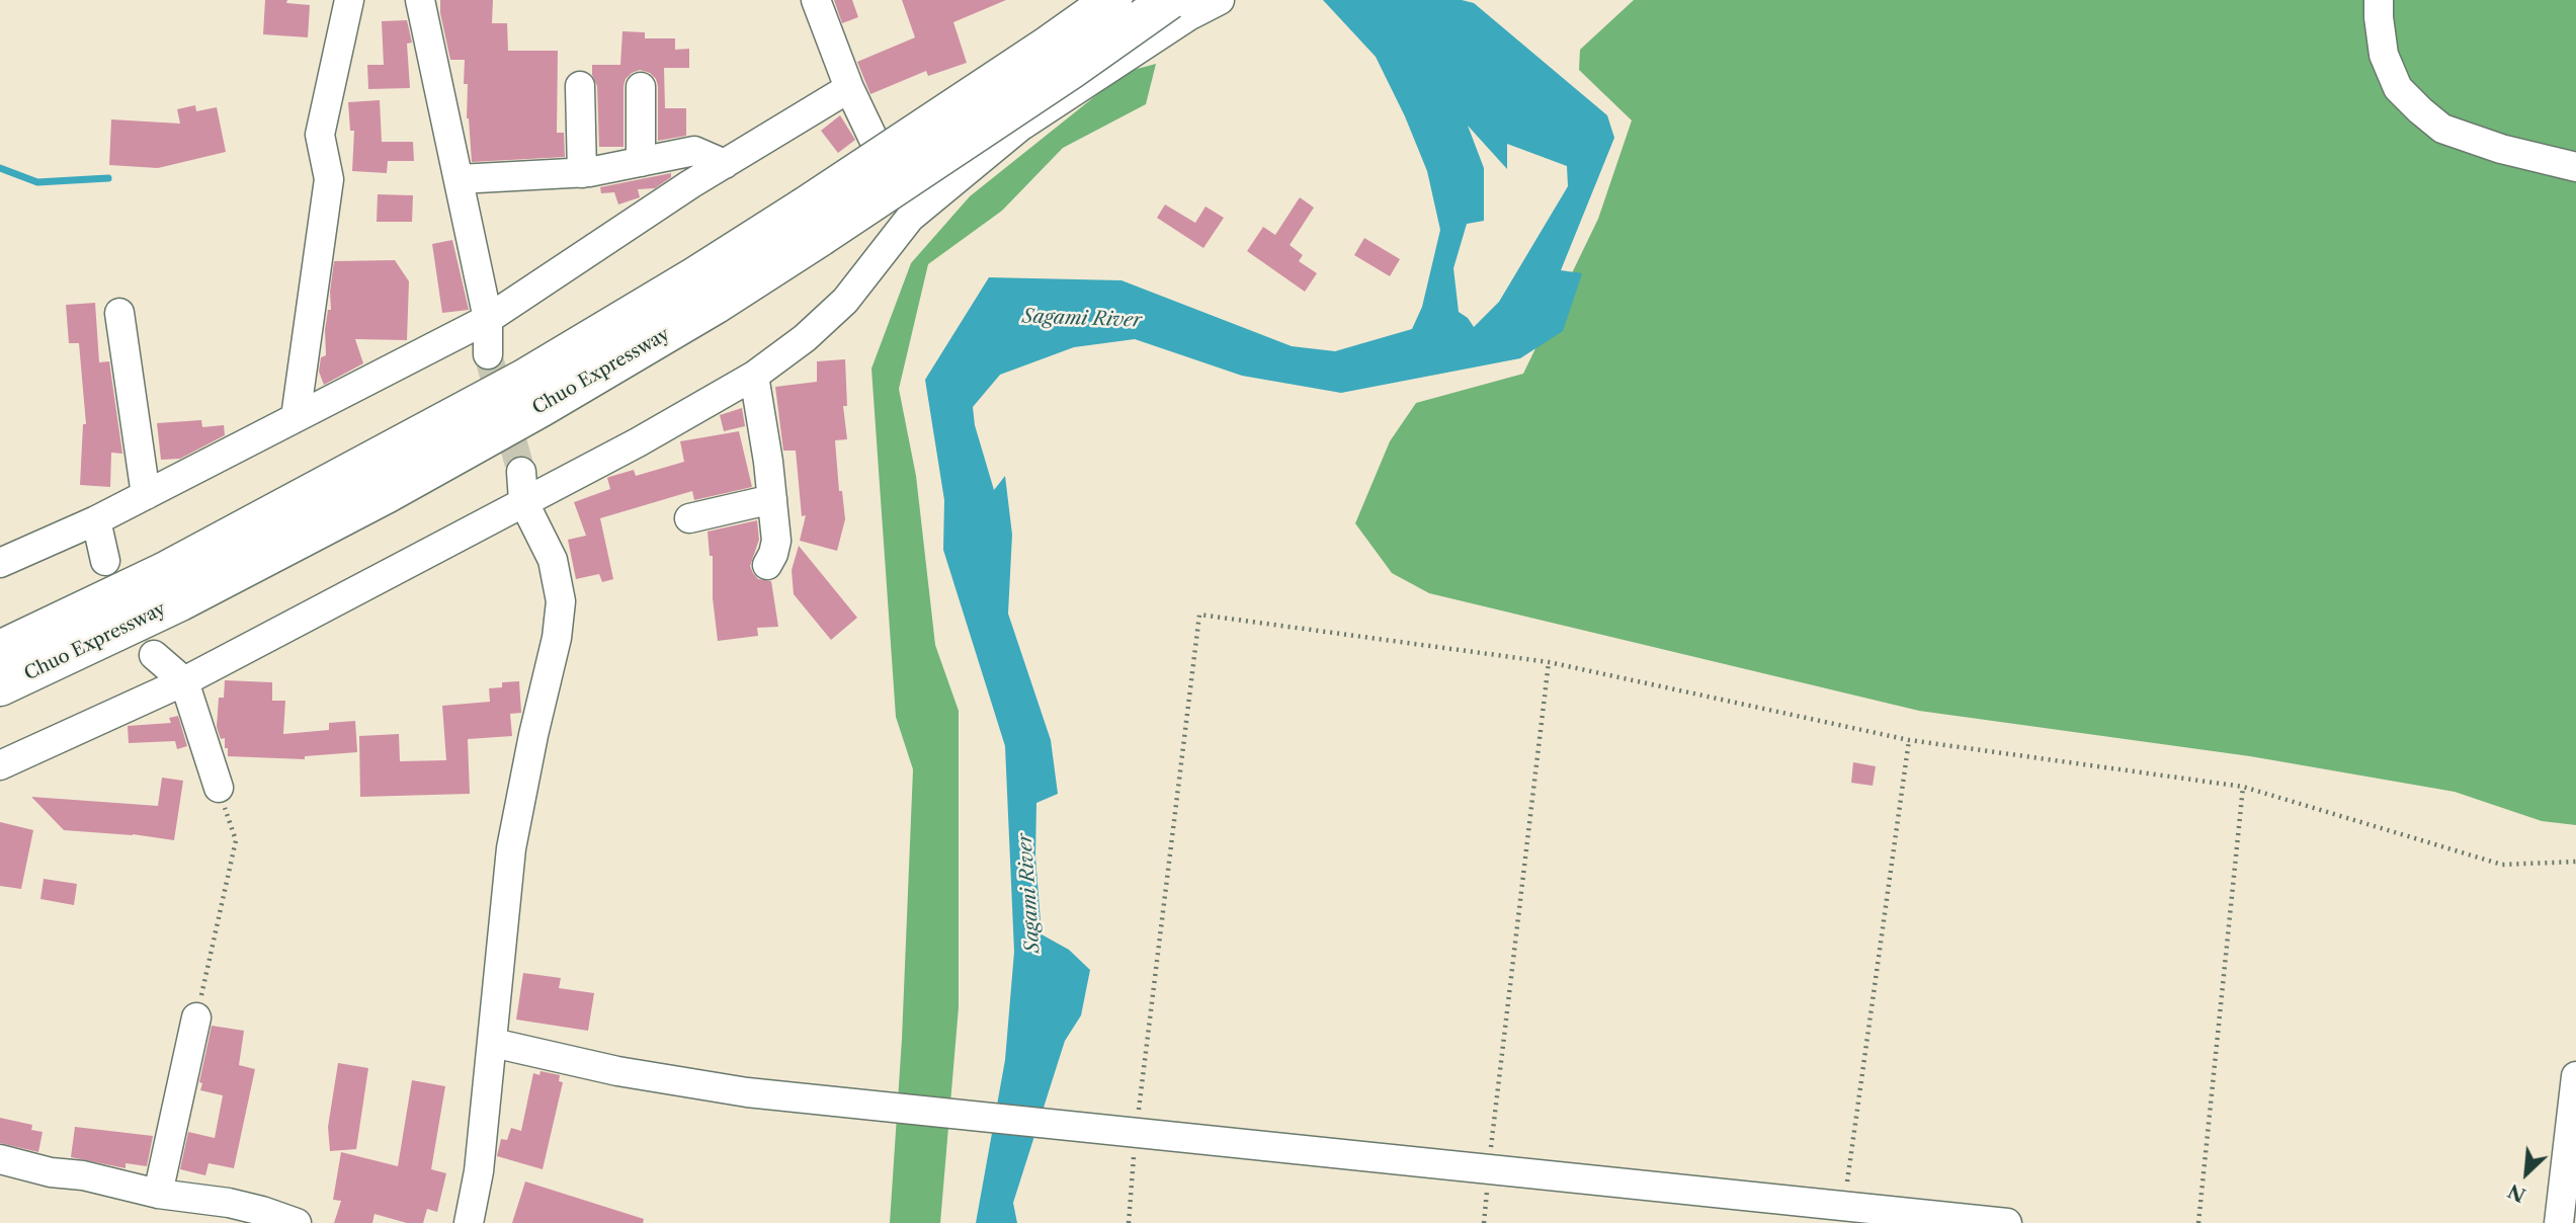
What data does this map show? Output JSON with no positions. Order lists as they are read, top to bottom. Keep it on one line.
{"streets":{"highway":["Chuo Expressway"]},"water":["Sagami River"],"north":"bottom left"}
